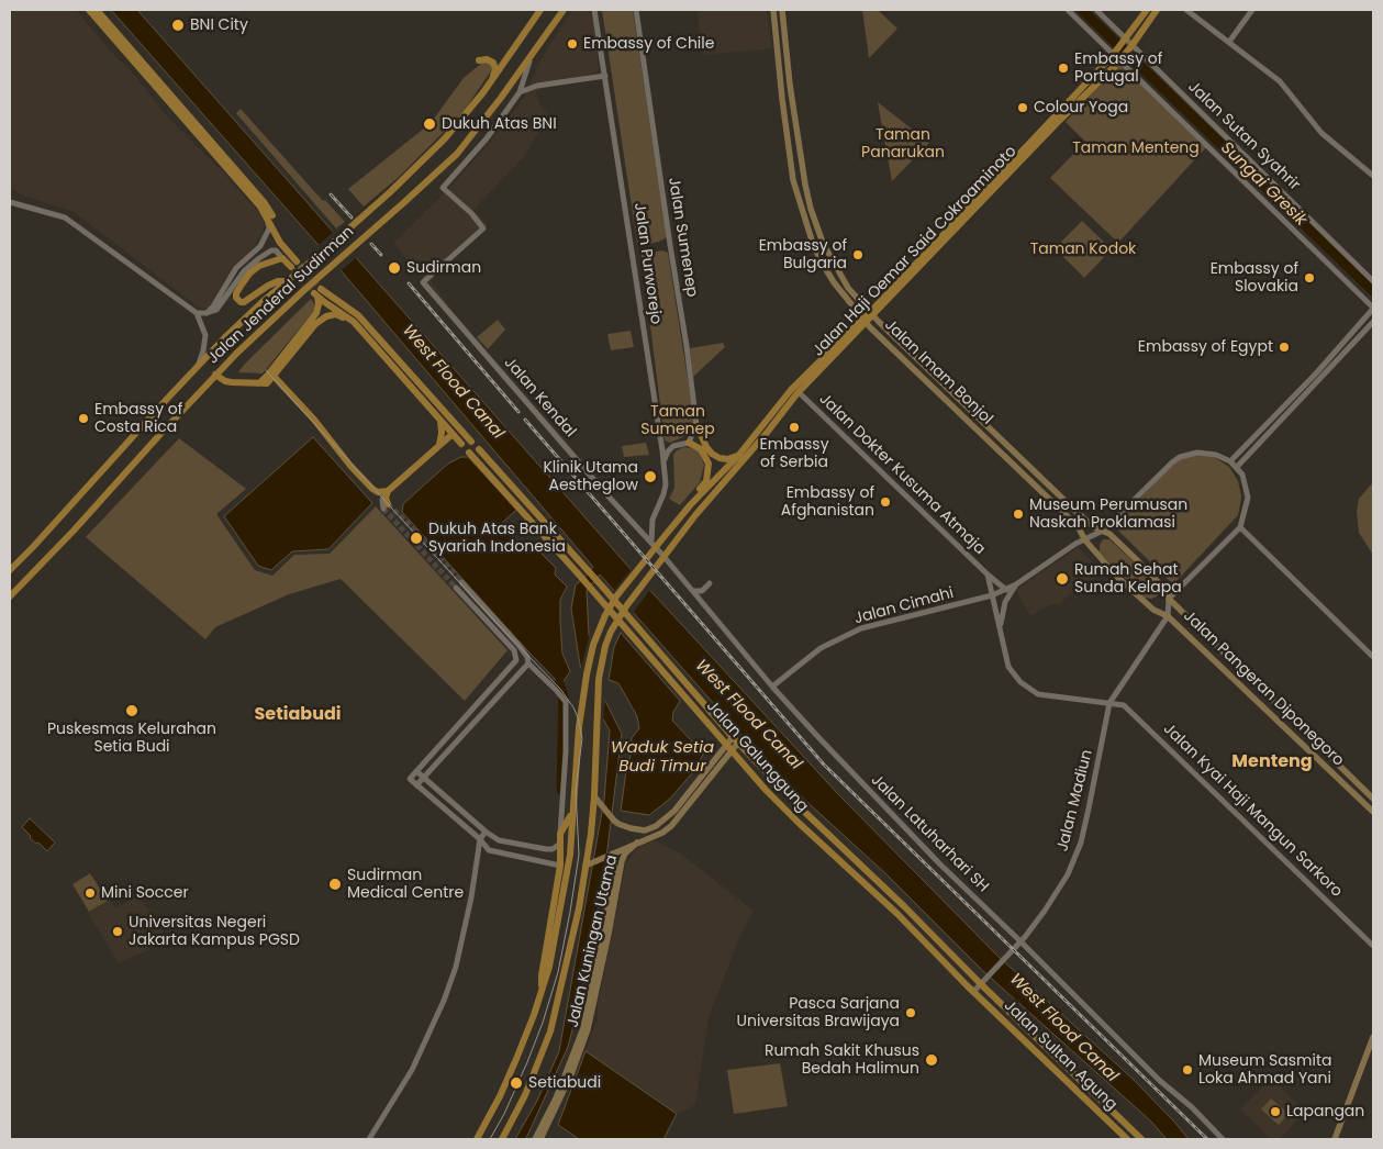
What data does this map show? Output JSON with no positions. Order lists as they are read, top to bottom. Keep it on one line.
{"streets":{"main road":["Jalan Haji Oemar Said Cokroaminoto","Jalan Jenderal Sudirman","Jalan Imam Bonjol","Jalan Pangeran Diponegoro","Jalan Galunggung","Jalan Kuningan Utama","Jalan Sultan Agung"],"street":["Jalan Sutan Syahrir","Jalan Sumenep","Jalan Purworejo","Jalan Kendal","Jalan Dokter Kusuma Atmaja","Jalan Cimahi","Jalan Madiun","Jalan Kyai Haji Mangun Sarkoro","Jalan Latuharhari SH"]},"crossings":[["Jalan Sutan Syahrir","Jalan Haji Oemar Said Cokroaminoto"],["Jalan Haji Oemar Said Cokroaminoto","Jalan Imam Bonjol"],["Jalan Haji Oemar Said Cokroaminoto","Jalan Dokter Kusuma Atmaja"],["Jalan Imam Bonjol","Jalan Dokter Kusuma Atmaja"],["Jalan Imam Bonjol","Jalan Cimahi"],["Jalan Imam Bonjol","Jalan Pangeran Diponegoro"],["Jalan Imam Bonjol","Jalan Madiun"],["Jalan Imam Bonjol","Jalan Kyai Haji Mangun Sarkoro"],["Jalan Kendal","Jalan Latuharhari SH"],["Jalan Dokter Kusuma Atmaja","Jalan Cimahi"],["Jalan Dokter Kusuma Atmaja","Jalan Pangeran Diponegoro"],["Jalan Dokter Kusuma Atmaja","Jalan Madiun"],["Jalan Dokter Kusuma Atmaja","Jalan Kyai Haji Mangun Sarkoro"],["Jalan Cimahi","Jalan Pangeran Diponegoro"],["Jalan Cimahi","Jalan Madiun"],["Jalan Cimahi","Jalan Kyai Haji Mangun Sarkoro"],["Jalan Cimahi","Jalan Latuharhari SH"],["Jalan Pangeran Diponegoro","Jalan Madiun"],["Jalan Pangeran Diponegoro","Jalan Kyai Haji Mangun Sarkoro"],["Jalan Galunggung","Jalan Madiun"],["Jalan Galunggung","Jalan Sultan Agung"],["Jalan Madiun","Jalan Kyai Haji Mangun Sarkoro"],["Jalan Madiun","Jalan Latuharhari SH"],["Jalan Madiun","Jalan Sultan Agung"]],"districts":["Setiabudi","Menteng"],"water":["Sungai Gresik","West Flood Canal","Waduk Setia Budi Timur"],"parks":["Taman Panarukan","Taman Menteng","Taman Kodok","Taman Sumenep"],"places":["BNI City","Embassy of Chile","Embassy of Portugal","Colour Yoga","Dukuh Atas BNI","Embassy of Bulgaria","Sudirman","Embassy of Slovakia","Embassy of Egypt","Embassy of Costa Rica","Embassy of Serbia","Klinik Utama Aestheglow","Embassy of Afghanistan","Museum Perumusan Naskah Proklamasi","Dukuh Atas Bank Syariah Indonesia","Rumah Sehat Sunda Kelapa","Puskesmas Kelurahan Setia Budi","Sudirman Medical Centre","Mini Soccer","Universitas Negeri Jakarta Kampus PGSD","Pasca Sarjana Universitas Brawijaya","Rumah Sakit Khusus Bedah Halimun","Museum Sasmita Loka Ahmad Yani","Setiabudi","Lapangan"]}
